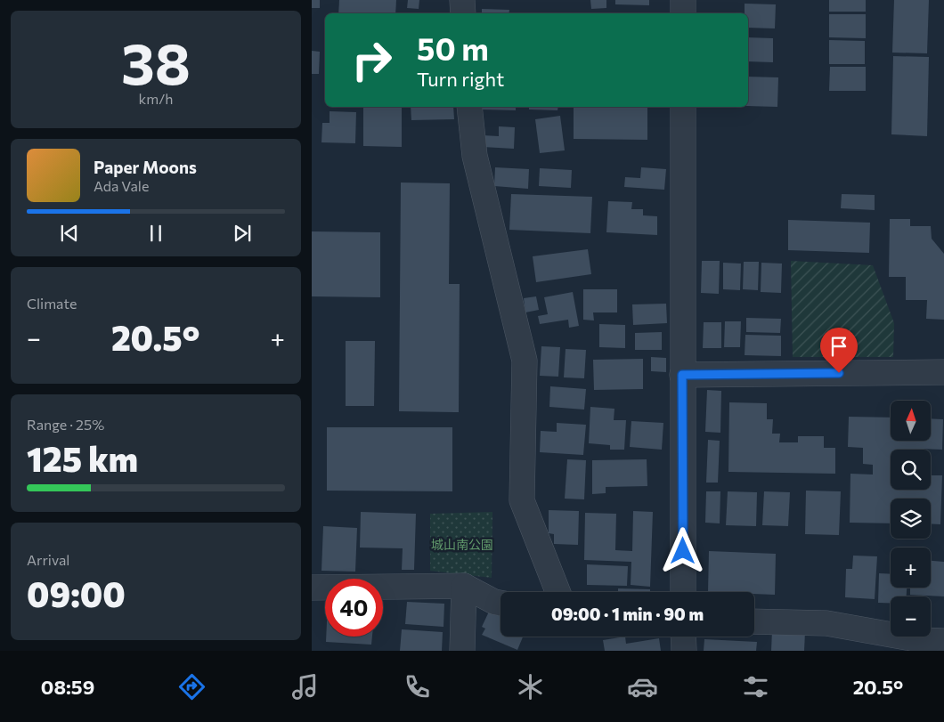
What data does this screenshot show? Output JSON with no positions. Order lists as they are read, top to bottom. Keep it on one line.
{"parks":["城山南公園"],"north":"top","page":{"tile":[["38","km/h"],"Climate",["Range · 25%","125 km"],["Arrival","09:00"]],"turn":["50 m","Turn right"],"song":["Paper Moons","Ada Vale"],"heat":["−","20.5°","+"],"map_buttons":["+","−"],"limit":"40","trip":"09:00 · 1 min · 90 m","tabs":["08:59","20.5°"]}}
